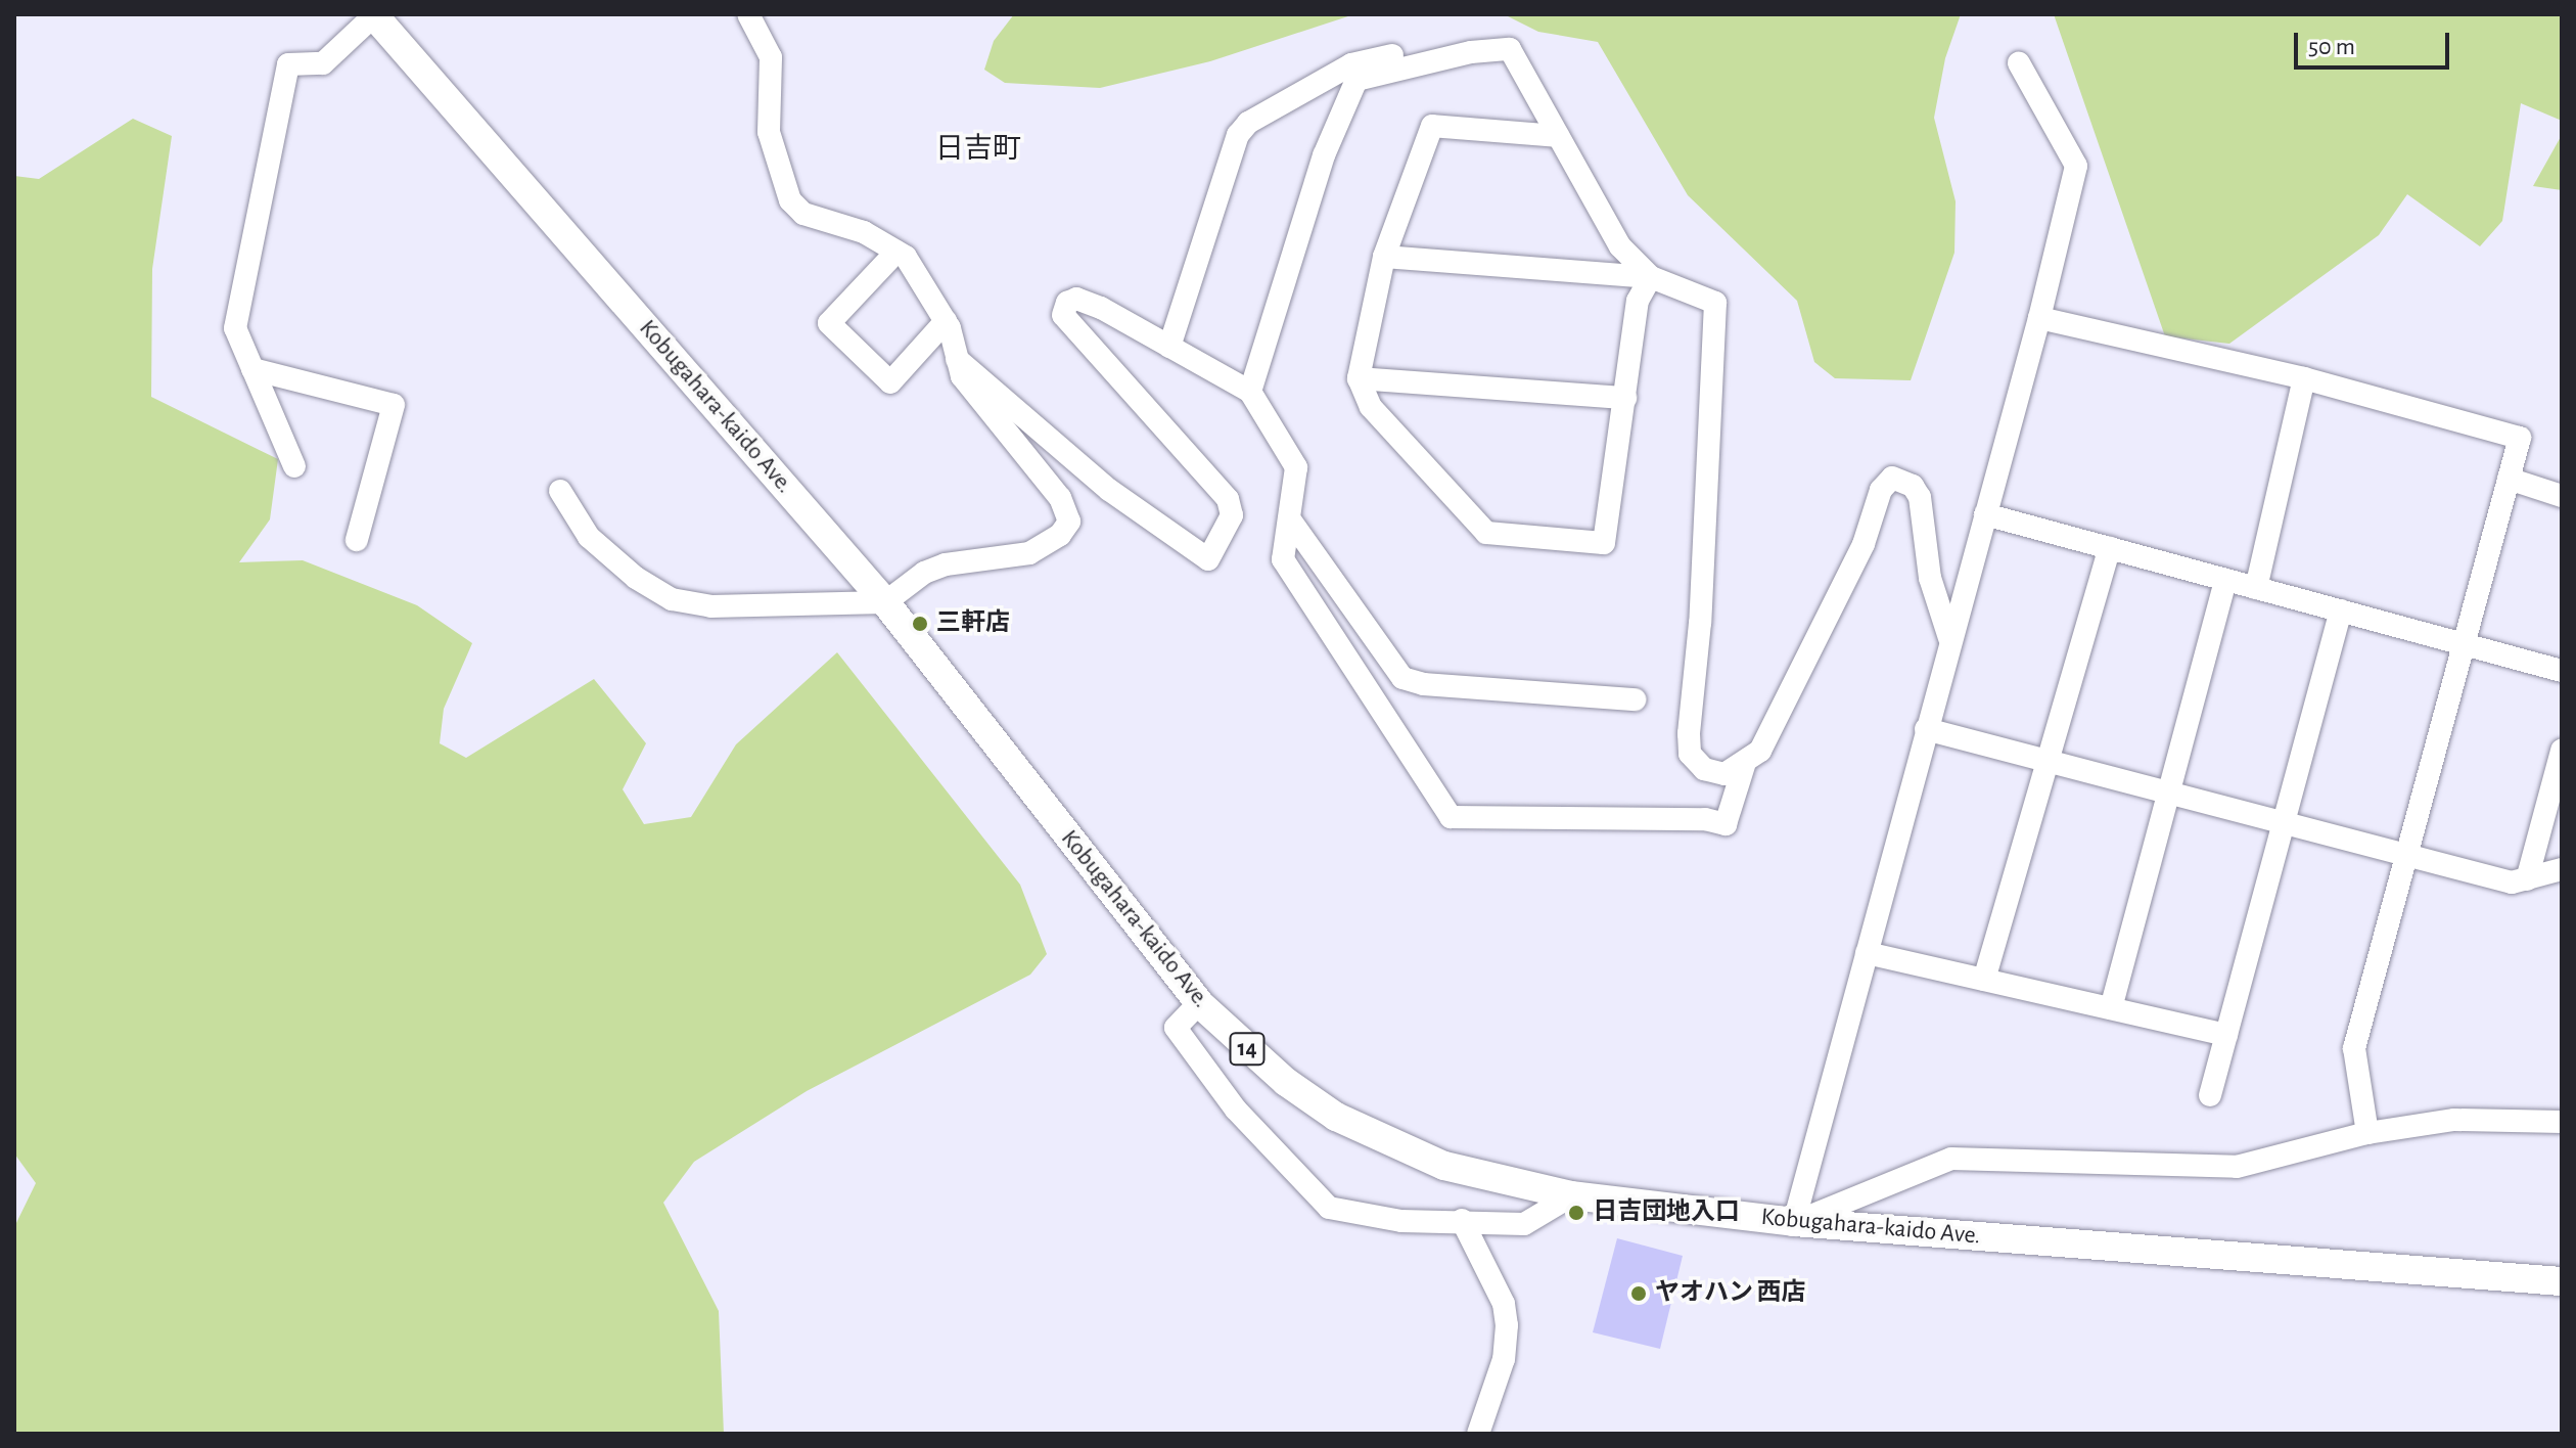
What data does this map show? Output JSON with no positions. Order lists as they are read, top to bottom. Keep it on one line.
{"streets":{"main road":["Kobugahara-kaido Ave.","14"]},"districts":["日吉町"],"places":["三軒店","日吉団地入口","ヤオハン 西店"],"scale_bar":"50 m"}
